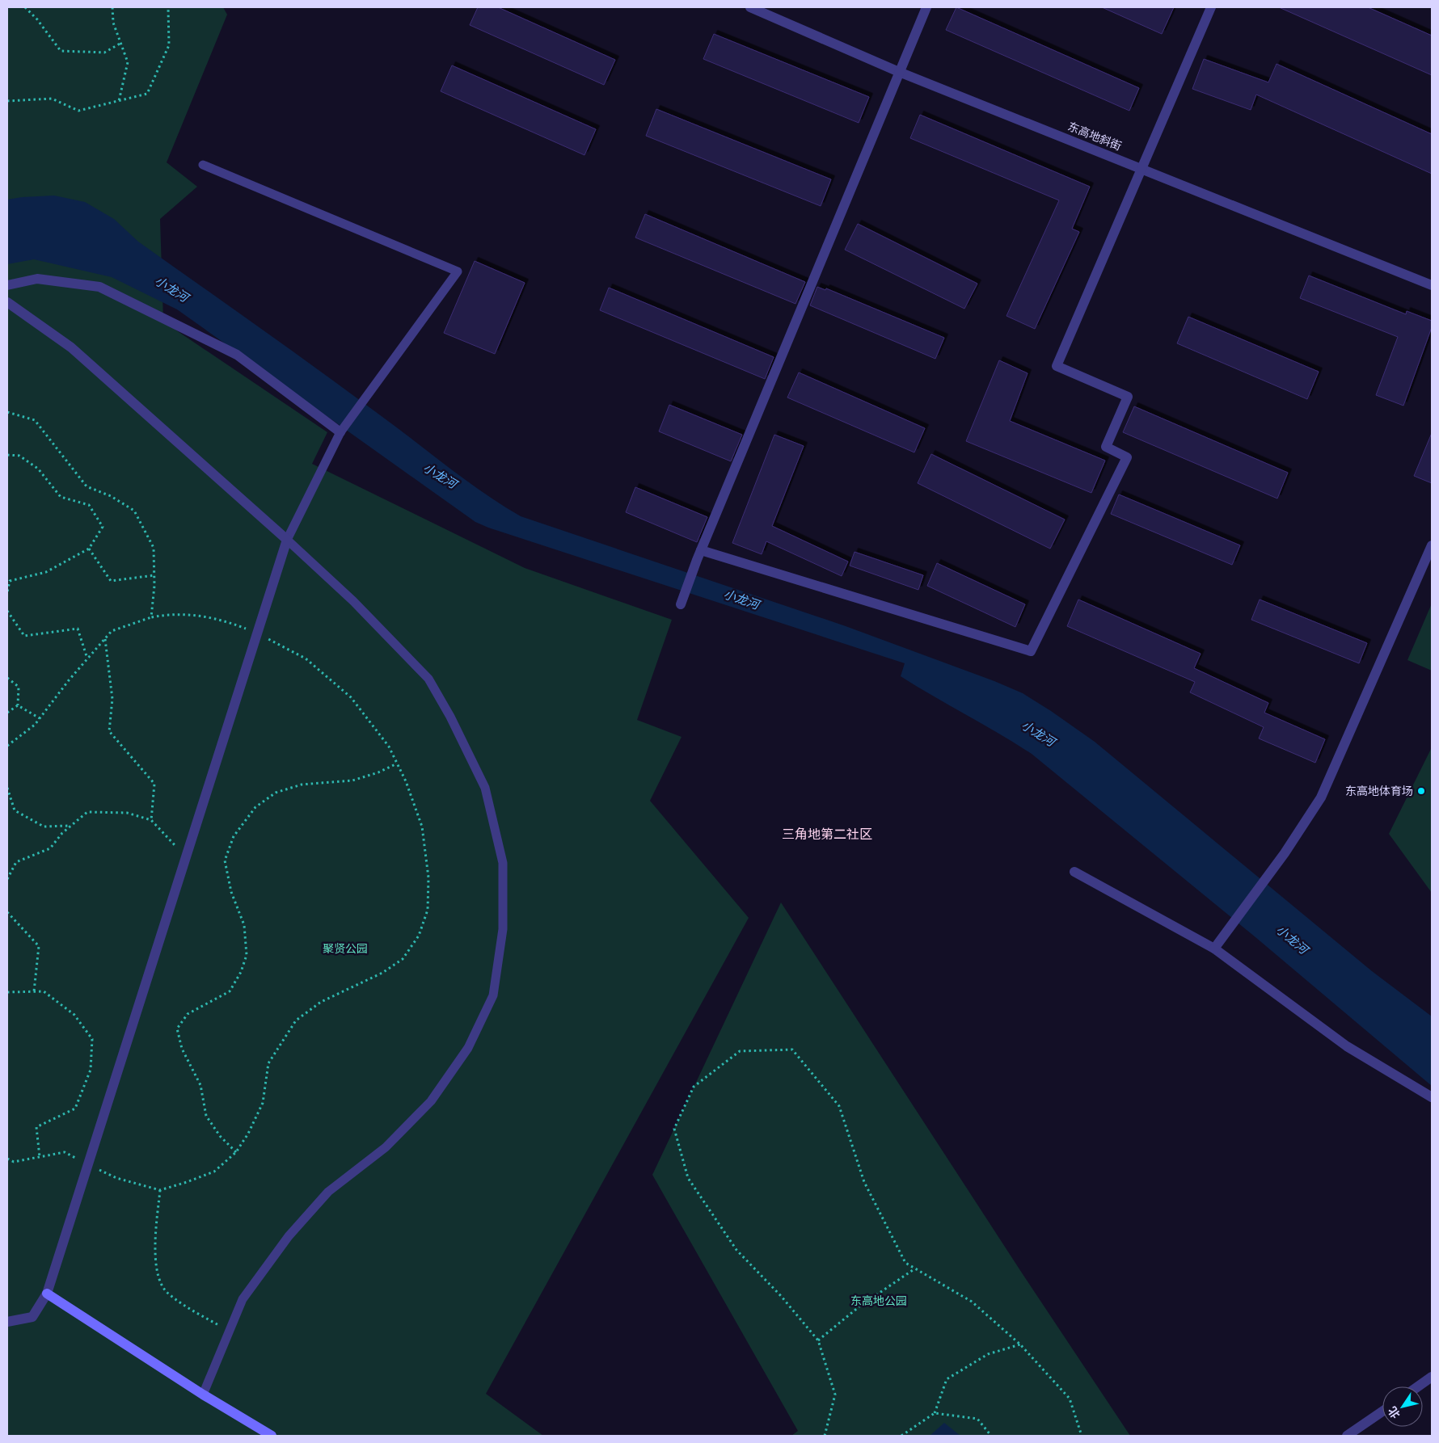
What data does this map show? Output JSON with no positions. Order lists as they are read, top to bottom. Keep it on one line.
{"streets":{"street":["东高地斜街"]},"districts":["三角地第二社区"],"water":["小龙河"],"parks":["聚贤公园","东高地公园"],"places":["东高地体育场"],"north":"bottom left"}
